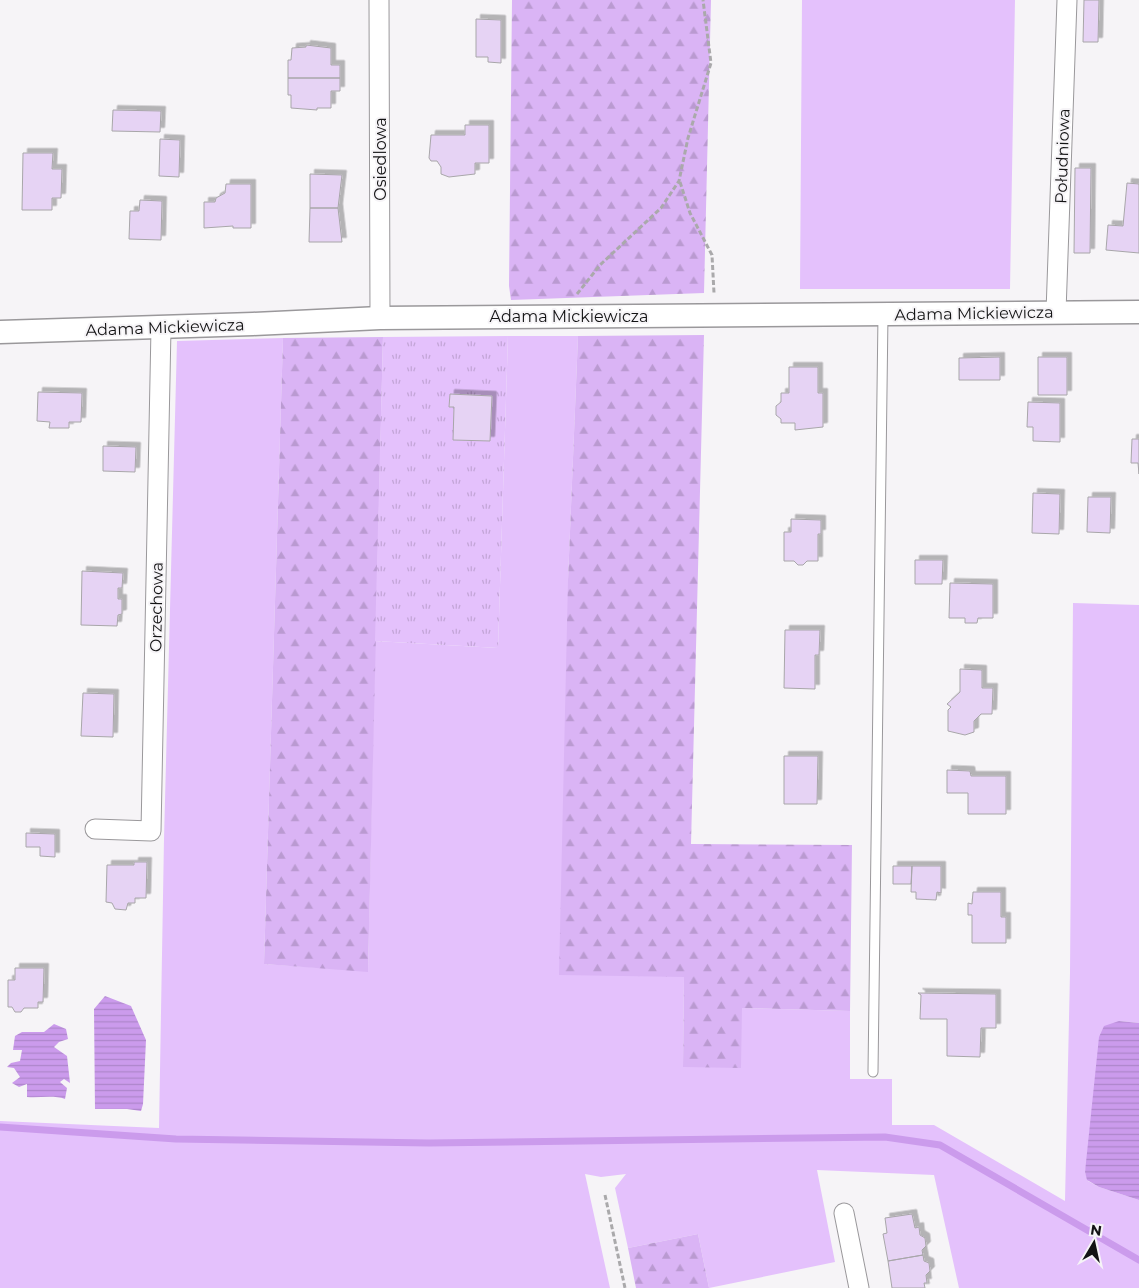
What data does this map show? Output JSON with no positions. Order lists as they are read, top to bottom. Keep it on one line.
{"streets":{"street":["Południowa","Osiedlowa","Adama Mickiewicza","Orzechowa"]},"crossings":[["Południowa","Adama Mickiewicza"],["Osiedlowa","Adama Mickiewicza"],["Adama Mickiewicza","Orzechowa"]],"north":"top"}
